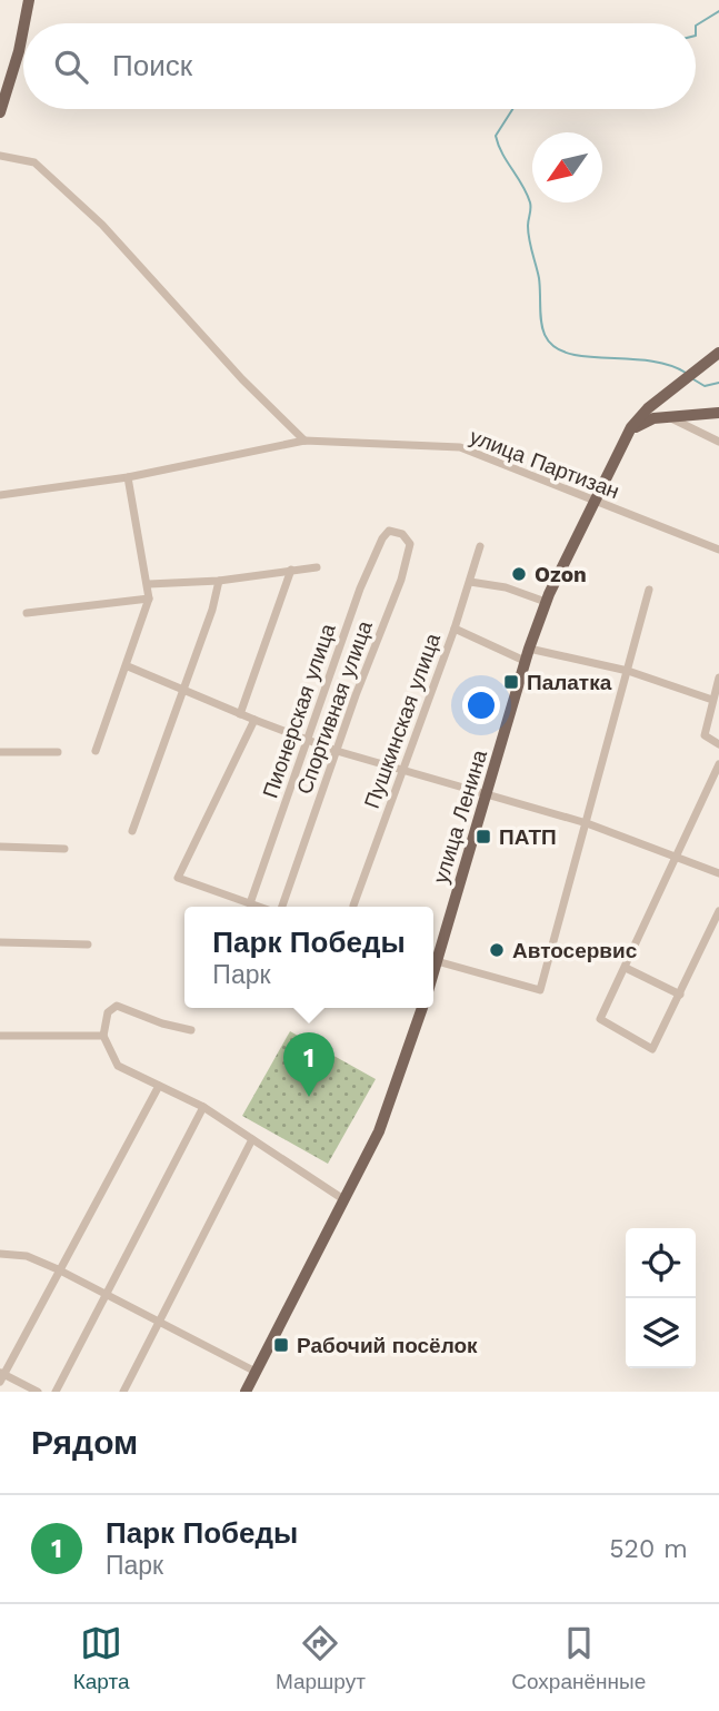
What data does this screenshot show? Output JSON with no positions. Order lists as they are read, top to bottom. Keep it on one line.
{"streets":{"main road":["улица Ленина"],"street":["улица Партизан","Спортивная улица","Пионерская улица","Пушкинская улица"]},"crossings":[["улица Партизан","улица Ленина"],["Спортивная улица","Пионерская улица"]],"places":{"other":["Ozon","Автосервис"],"transit":["Палатка","ПАТП","Рабочий посёлок"]},"north":"bottom left","page":{"search":"Поиск","popup":["Парк Победы","Парк"],"pins":"1","heading":"Рядом","list":[{"mark":"1","name":"Парк Победы","note":"Парк","value":"520 m"}],"nav":["Карта","Маршрут","Сохранённые"]}}
